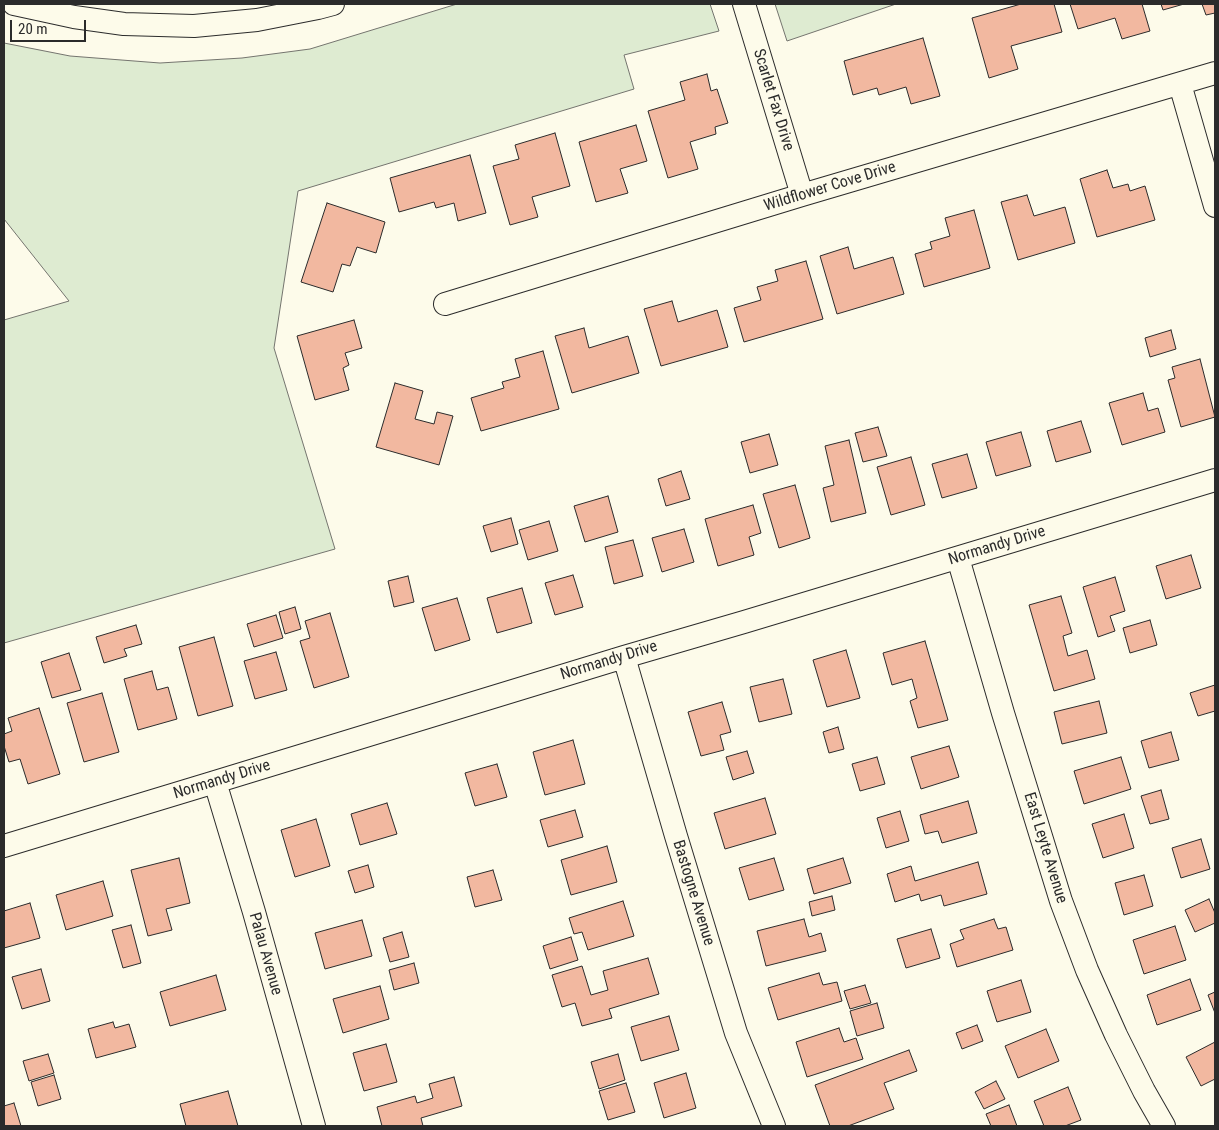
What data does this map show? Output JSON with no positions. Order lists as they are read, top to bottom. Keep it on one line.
{"streets":{"street":["Scarlet Fax Drive","Wildflower Cove Drive","Normandy Drive","East Leyte Avenue","Bastogne Avenue","Palau Avenue"]},"crossings":[["Scarlet Fax Drive","Wildflower Cove Drive"],["Normandy Drive","East Leyte Avenue"],["Normandy Drive","Bastogne Avenue"],["Normandy Drive","Palau Avenue"]],"scale_bar":"20 m"}
